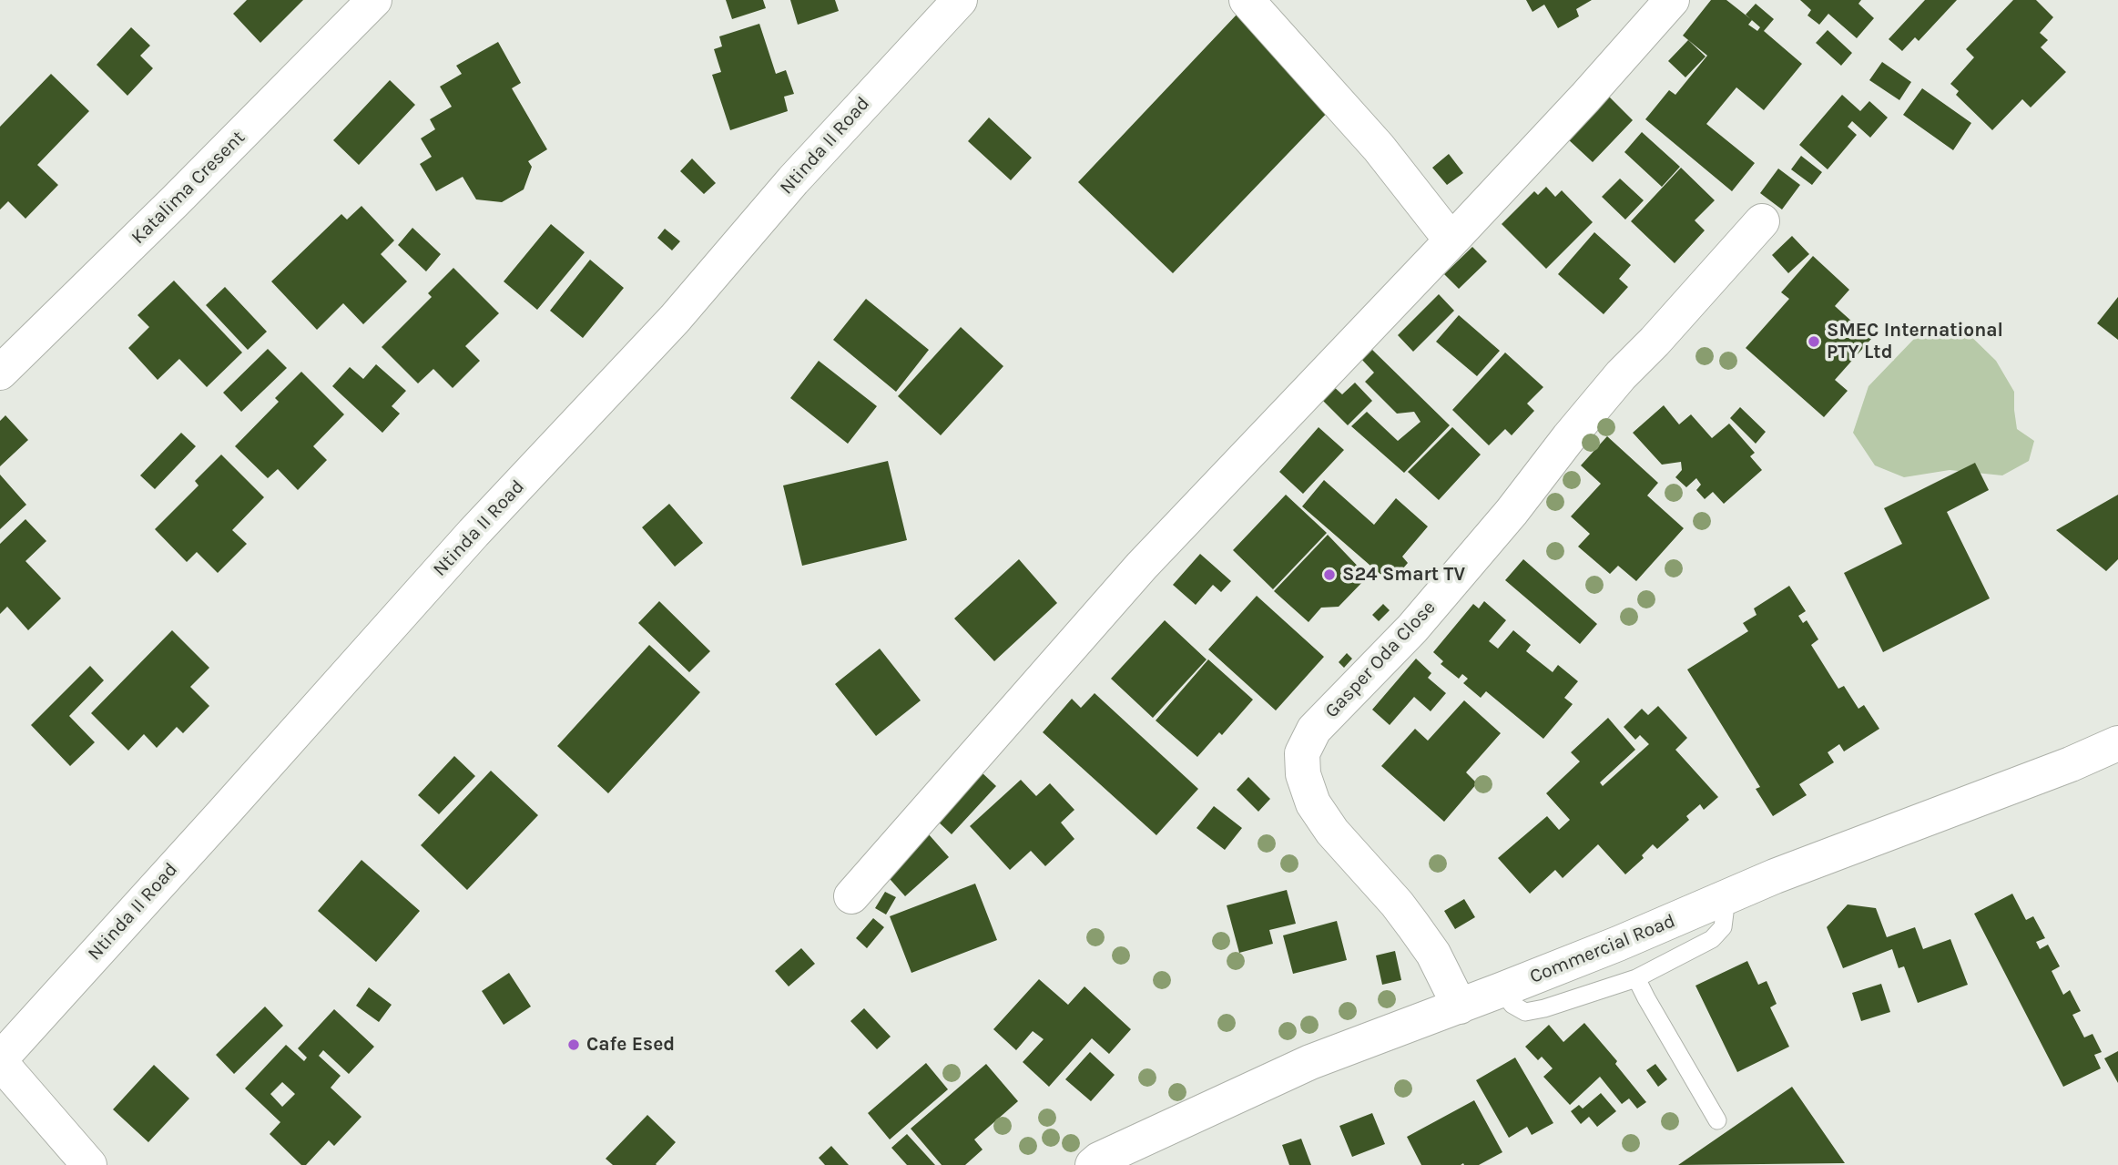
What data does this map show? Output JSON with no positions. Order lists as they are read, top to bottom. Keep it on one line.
{"streets":{"street":["Ntinda II Road","Katalima Cresent","Gasper Oda Close","Commercial Road"]},"crossings":[["Gasper Oda Close","Commercial Road"]],"places":["SMEC International PTY Ltd","S24 Smart TV","Cafe Esed"]}
